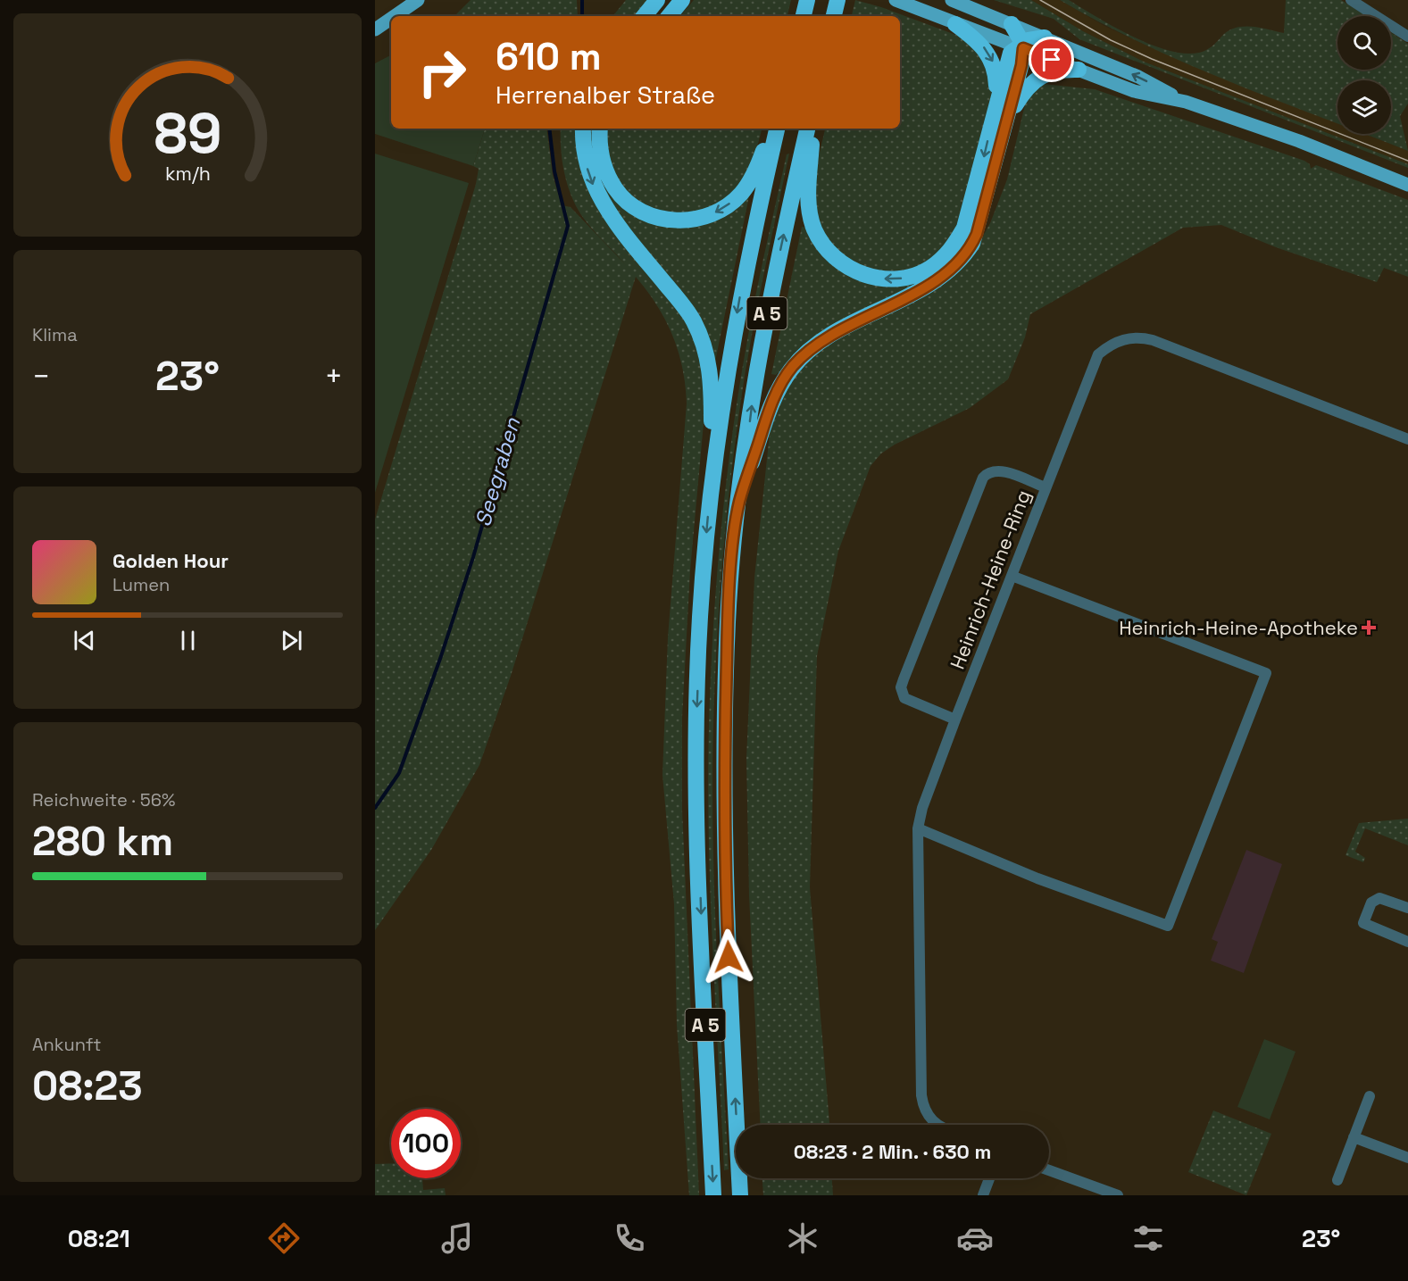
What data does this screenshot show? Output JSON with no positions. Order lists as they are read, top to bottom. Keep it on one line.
{"streets":{"highway":["A 5"],"street":["Heinrich-Heine-Ring"]},"water":["Seegraben"],"places":{"health":["Heinrich-Heine-Apotheke"]},"page":{"turn":["610 m","Herrenalber Straße"],"tile":["Klima",["Reichweite · 56%","280 km"],["Ankunft","08:23"]],"heat":["−","23°","+"],"song":["Golden Hour","Lumen"],"limit":"100","trip":"08:23 · 2 Min. · 630 m","tabs":["08:21","23°"],"gauge":["89","km/h"]}}
